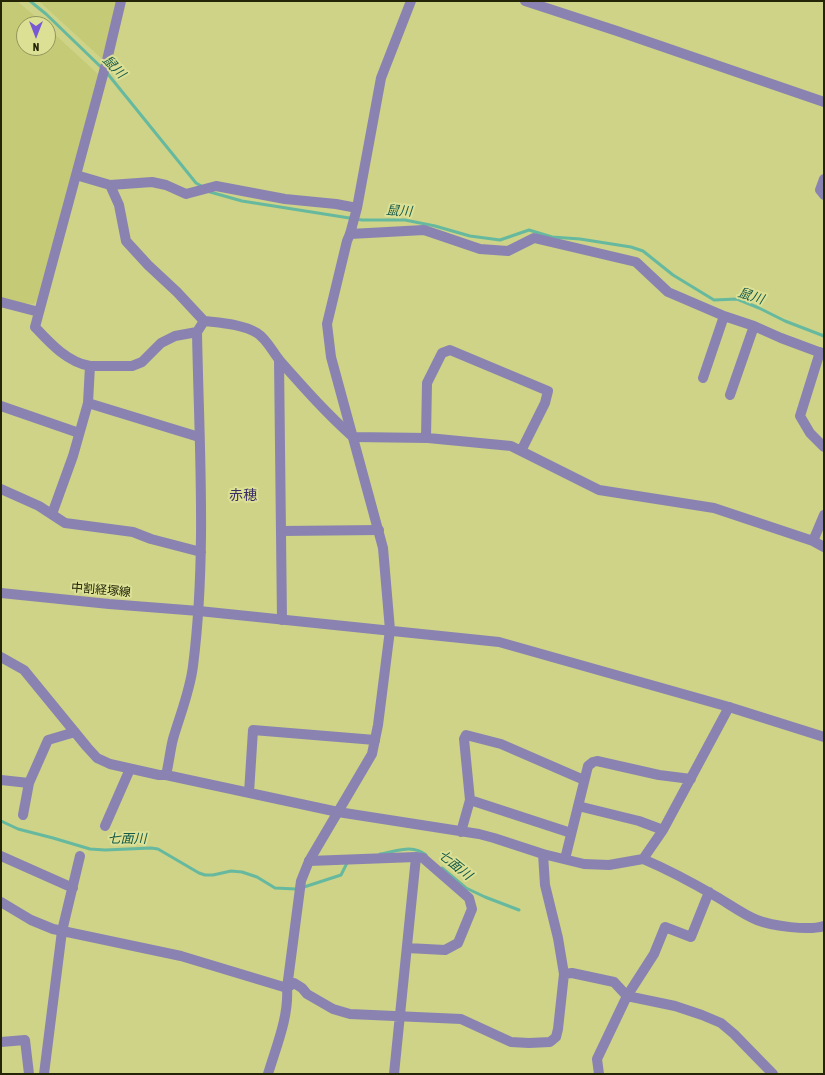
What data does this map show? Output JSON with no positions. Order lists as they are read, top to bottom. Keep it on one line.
{"streets":{"street":["中割経塚線"]},"districts":["赤穂"],"water":["鼠川","七面川"],"north":"bottom"}
